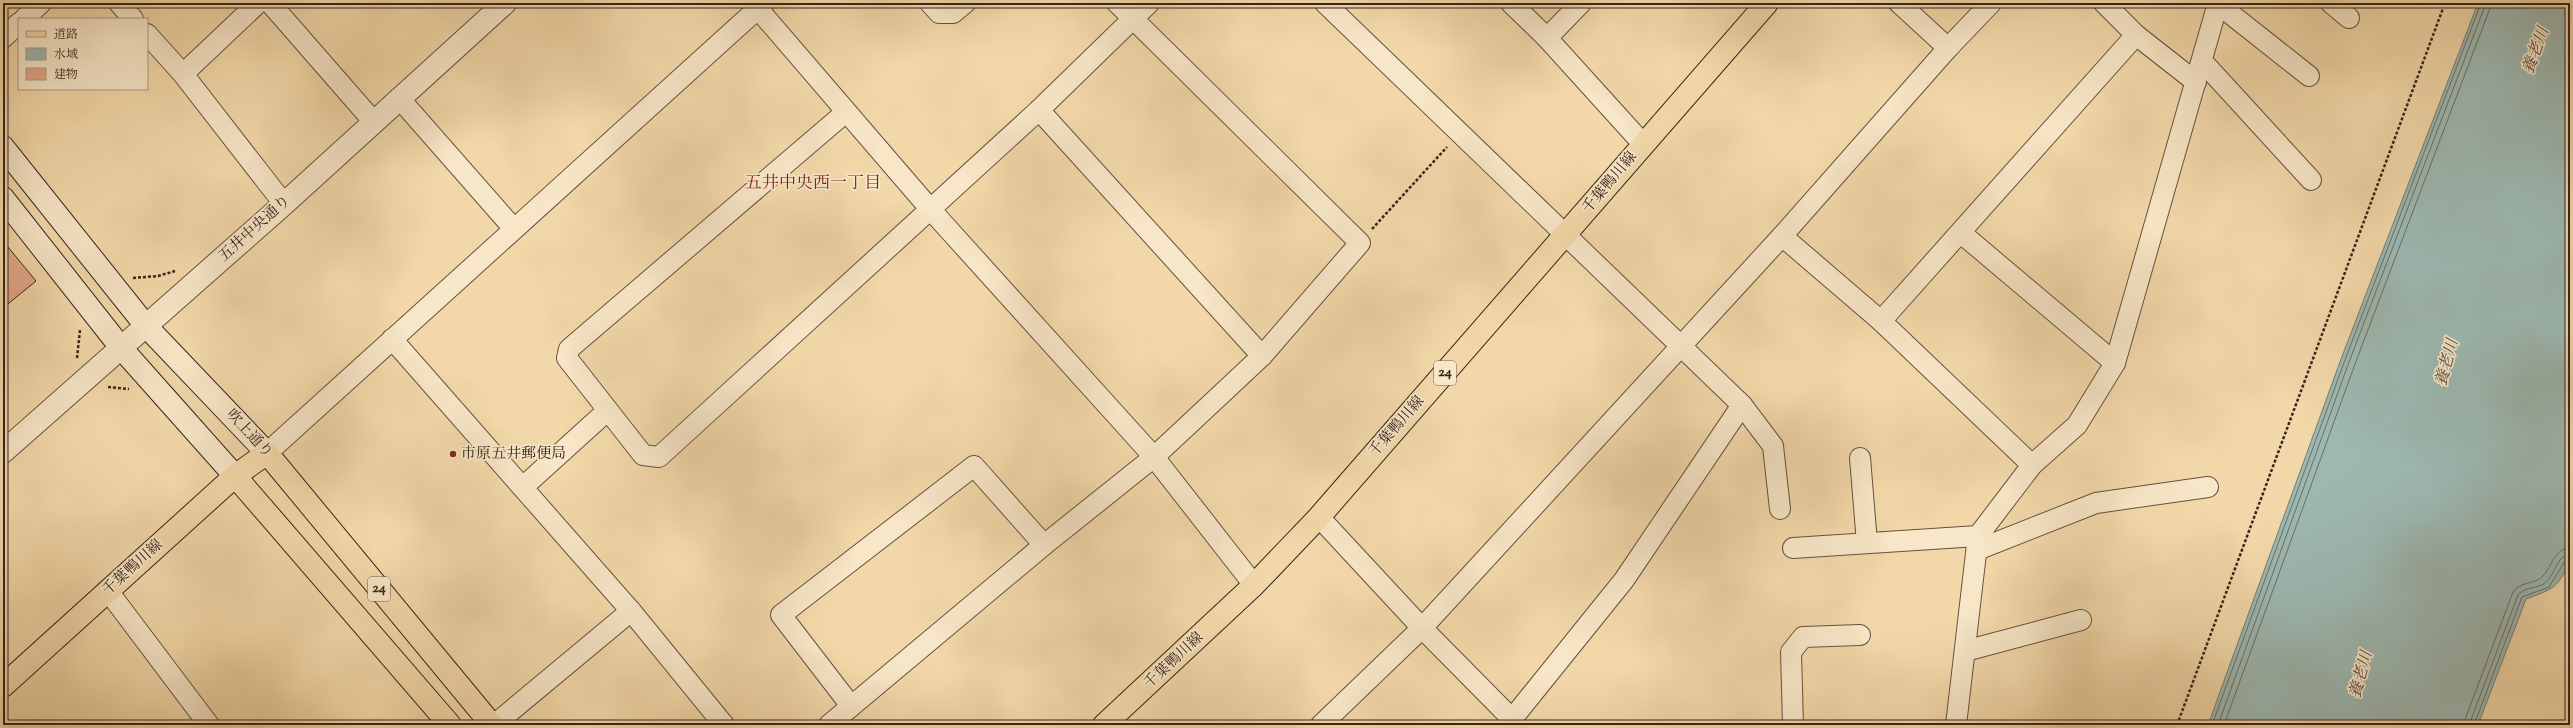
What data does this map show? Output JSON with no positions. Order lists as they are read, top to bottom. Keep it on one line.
{"streets":{"main road":["千葉鴨川線","五井中央通り","24","吹上通り"]},"crossings":[["千葉鴨川線","24"],["千葉鴨川線","吹上通り"],["五井中央通り","吹上通り"]],"districts":["五井中央西一丁目"],"water":["養老川"],"places":["市原五井郵便局"],"legend":["道路","水域","建物"]}
